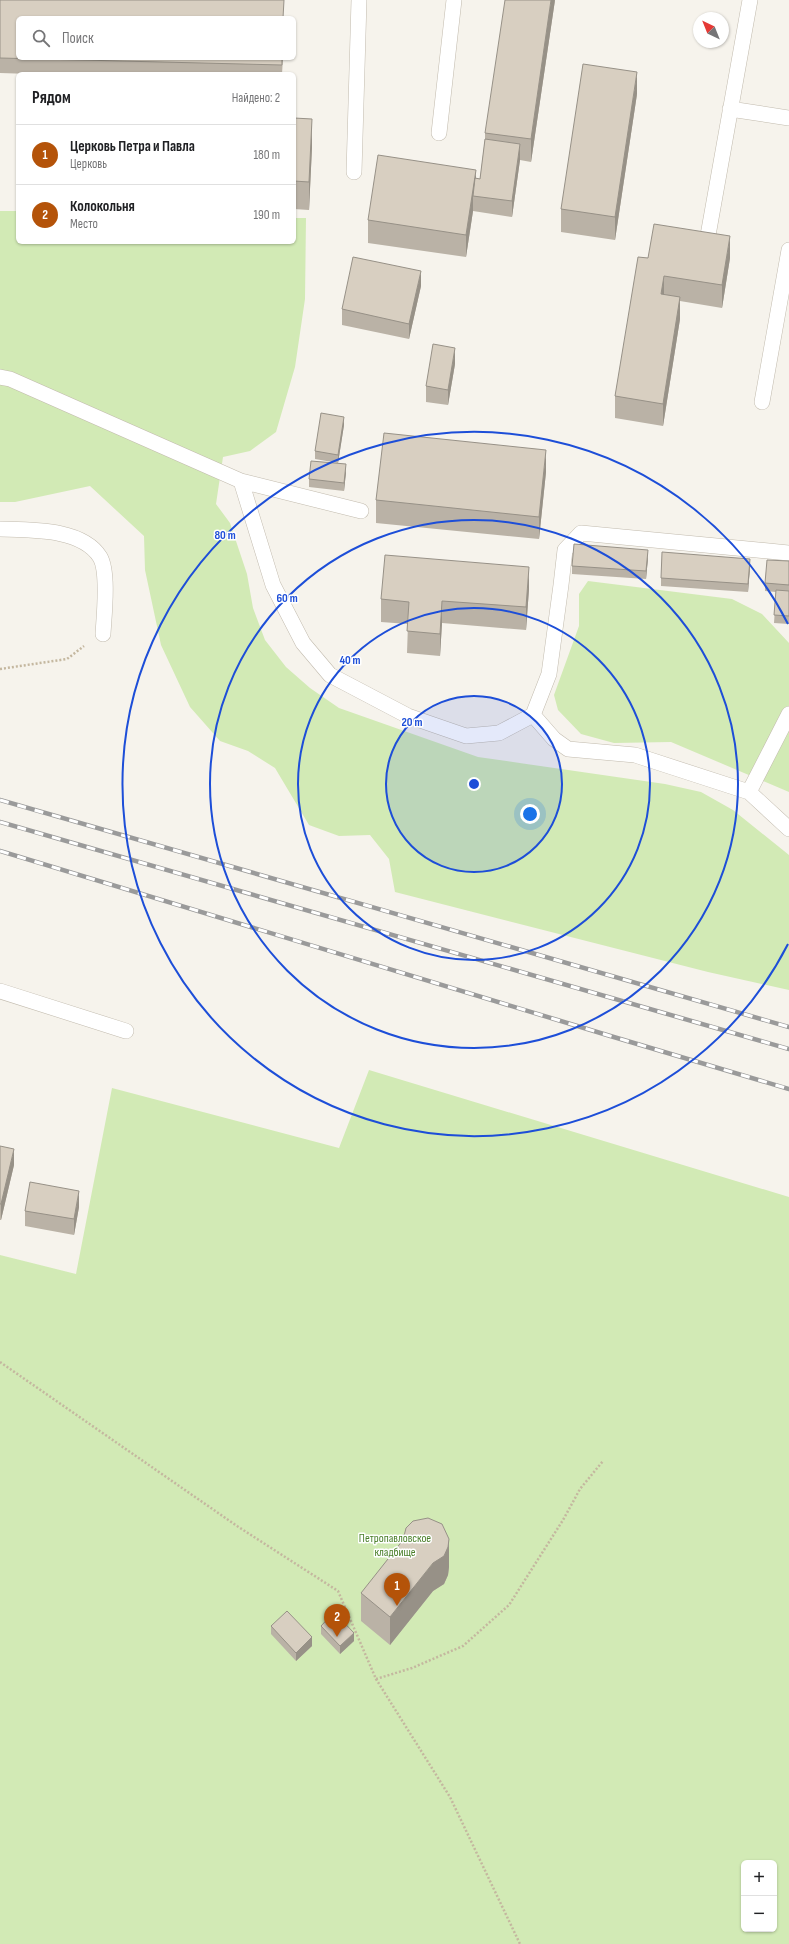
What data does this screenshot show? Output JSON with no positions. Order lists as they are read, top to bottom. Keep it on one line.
{"parks":["Петропавловское кладбище"],"north":"top left","page":{"search":"Поиск","heading":["Рядом","Найдено: 2"],"list":[{"mark":"1","name":"Церковь Петра и Павла","note":"Церковь","value":"180 m"},{"mark":"2","name":"Колокольня","note":"Место","value":"190 m"}],"pins":["1","2"],"map_buttons":["+","−"]},"rings":["80 m","60 m","40 m","20 m"]}
